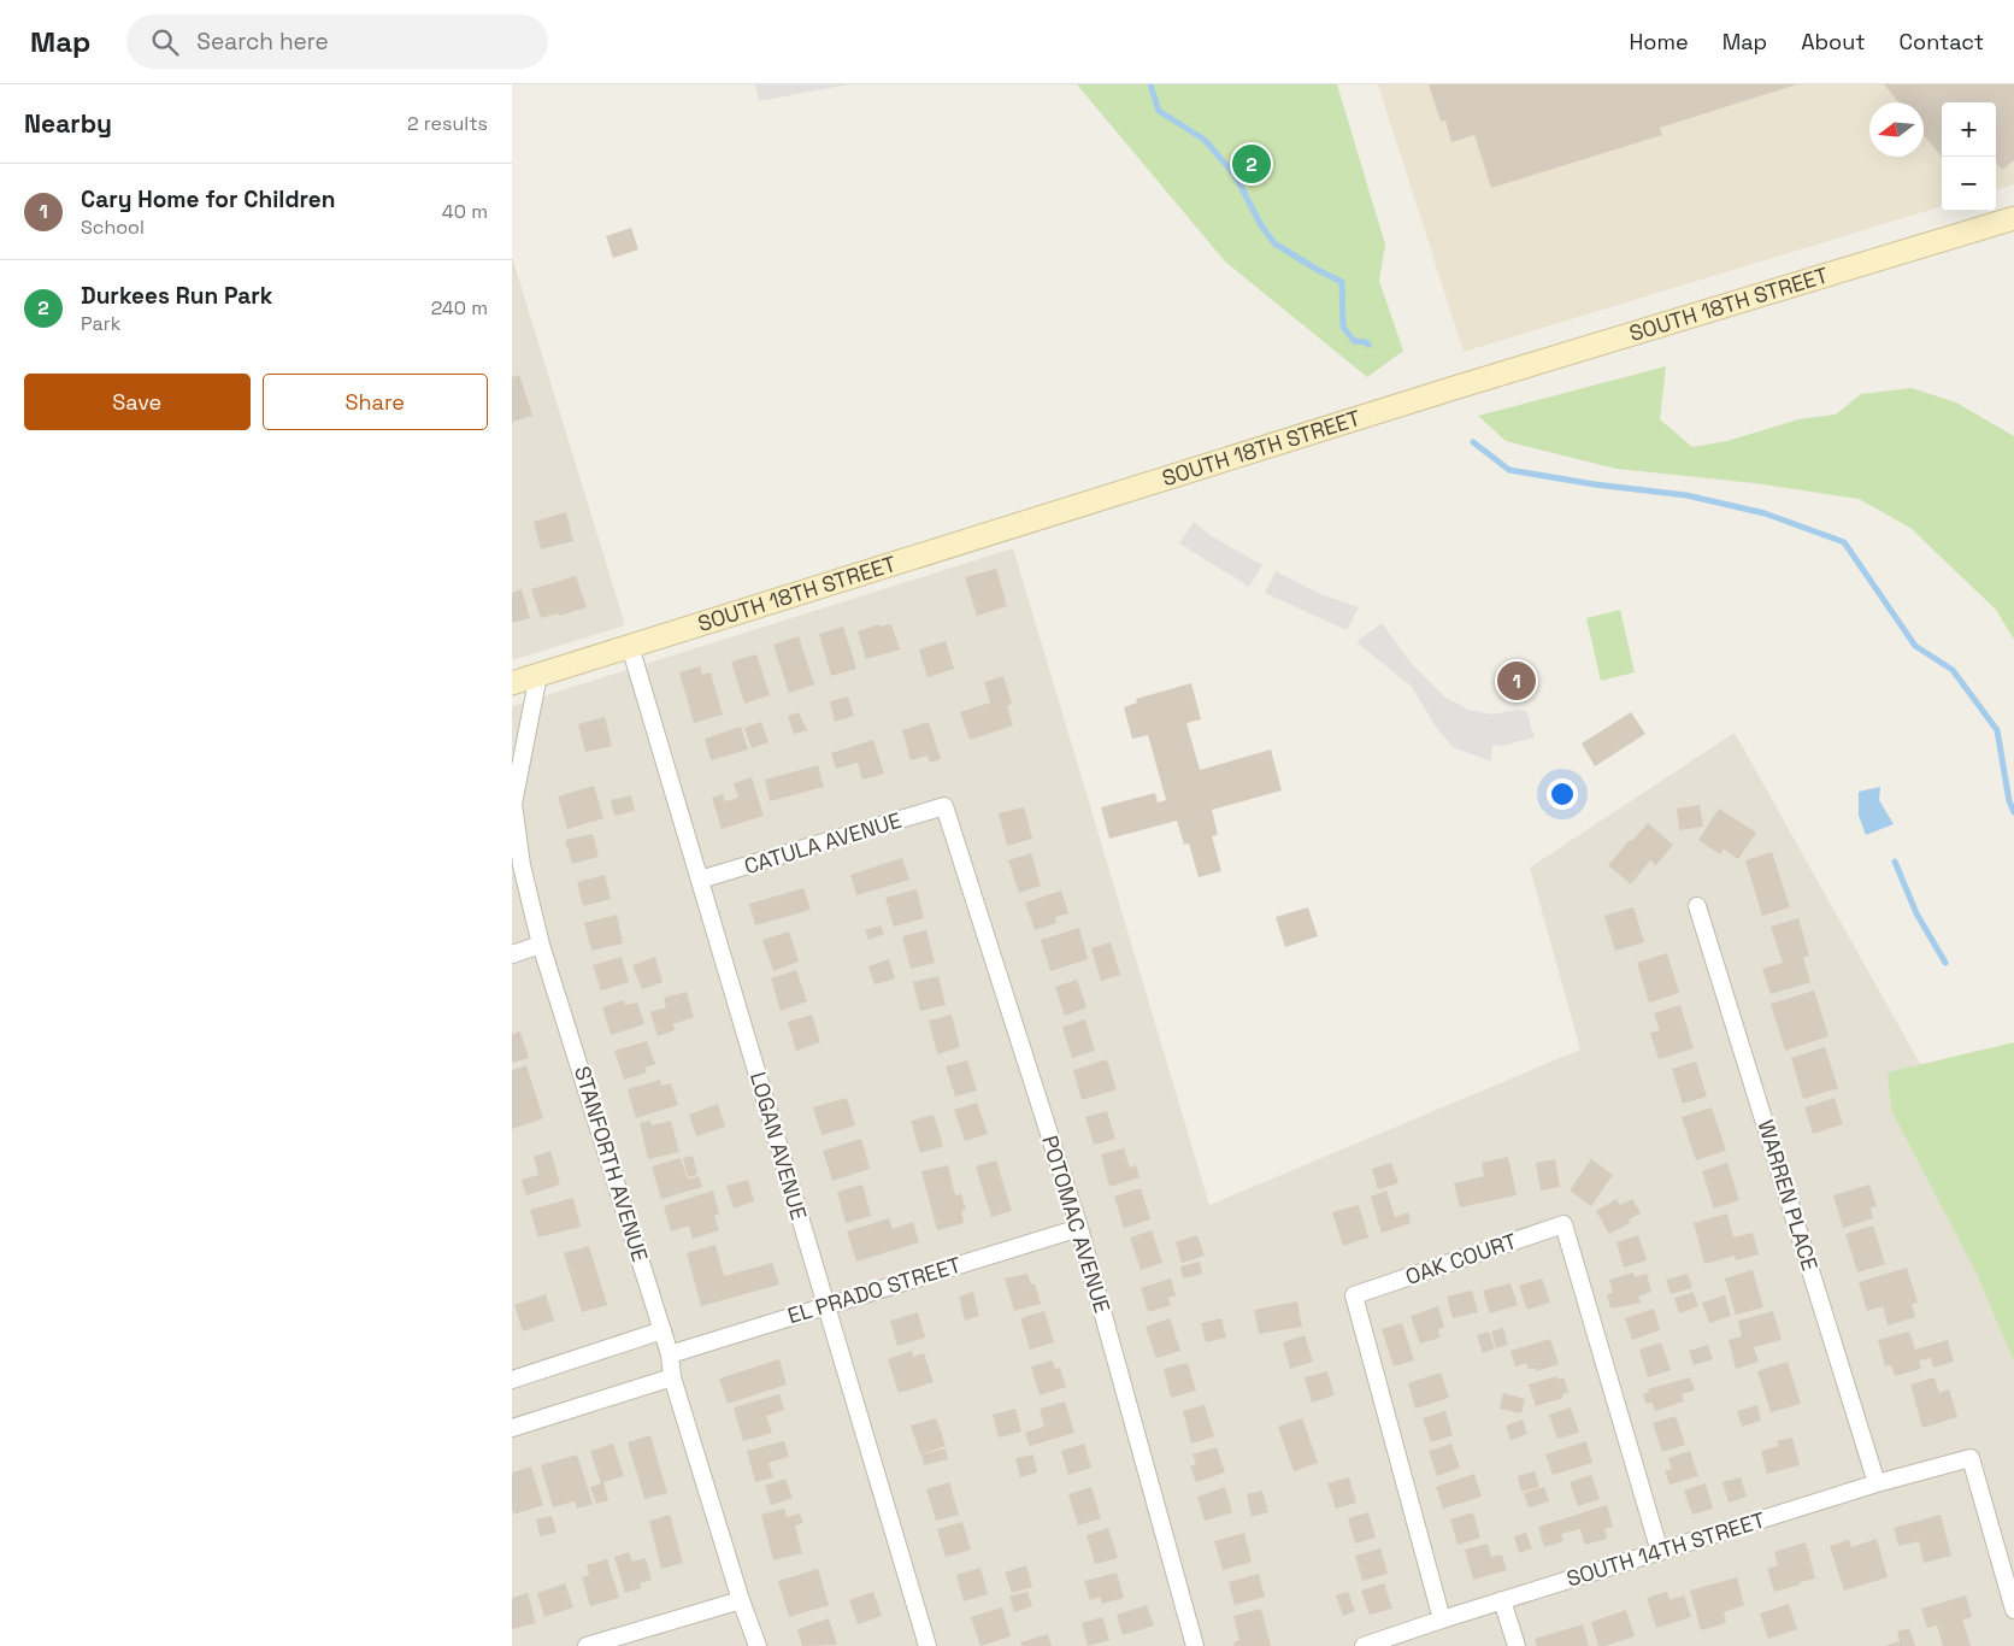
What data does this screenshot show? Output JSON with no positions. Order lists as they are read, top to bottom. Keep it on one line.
{"streets":{"main road":["SOUTH 18TH STREET"],"street":["CATULA AVENUE","LOGAN AVENUE","STANFORTH AVENUE","WARREN PLACE","POTOMAC AVENUE","OAK COURT","EL PRADO STREET","SOUTH 14TH STREET"]},"crossings":[["SOUTH 18TH STREET","LOGAN AVENUE"],["SOUTH 18TH STREET","STANFORTH AVENUE"],["CATULA AVENUE","LOGAN AVENUE"],["CATULA AVENUE","POTOMAC AVENUE"],["LOGAN AVENUE","EL PRADO STREET"],["STANFORTH AVENUE","EL PRADO STREET"],["WARREN PLACE","SOUTH 14TH STREET"],["POTOMAC AVENUE","EL PRADO STREET"],["OAK COURT","SOUTH 14TH STREET"]],"north":"left","page":{"header":"Map","search":"Search here","nav":["Home","Map","About","Contact"],"heading":["Nearby","2 results"],"map_buttons":["+","−"],"pins":["2","1"],"list":[{"mark":"1","name":"Cary Home for Children","note":"School","value":"40 m"},{"mark":"2","name":"Durkees Run Park","note":"Park","value":"240 m"}],"buttons":["Save","Share"]}}
